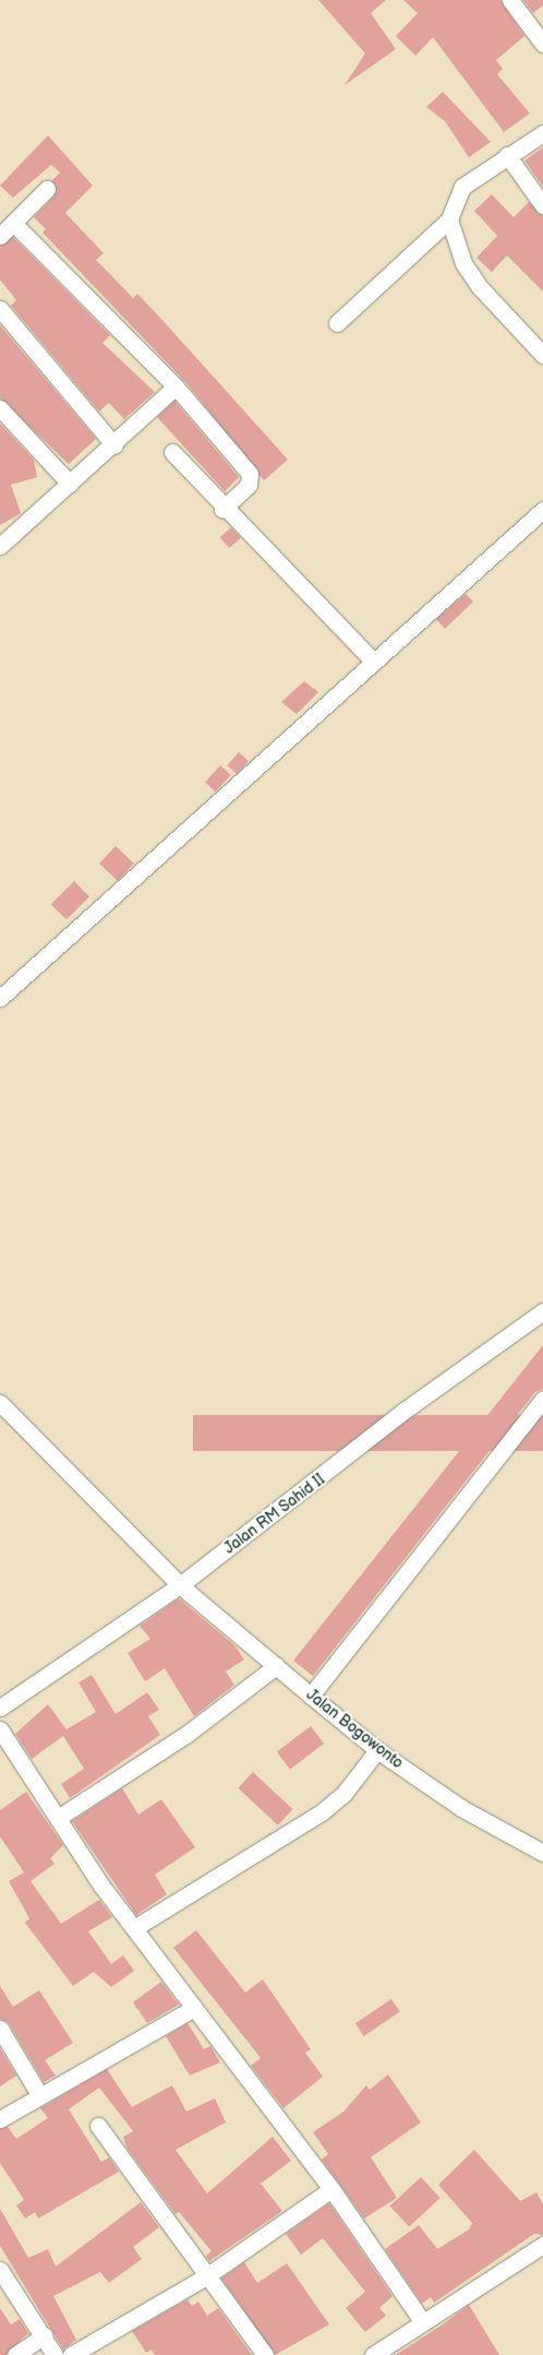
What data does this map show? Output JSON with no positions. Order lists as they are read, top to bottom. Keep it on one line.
{"streets":{"street":["Jalan RM Sahid II","Jalan Bogowonto"]},"crossings":[["Jalan RM Sahid II","Jalan Bogowonto"]]}
